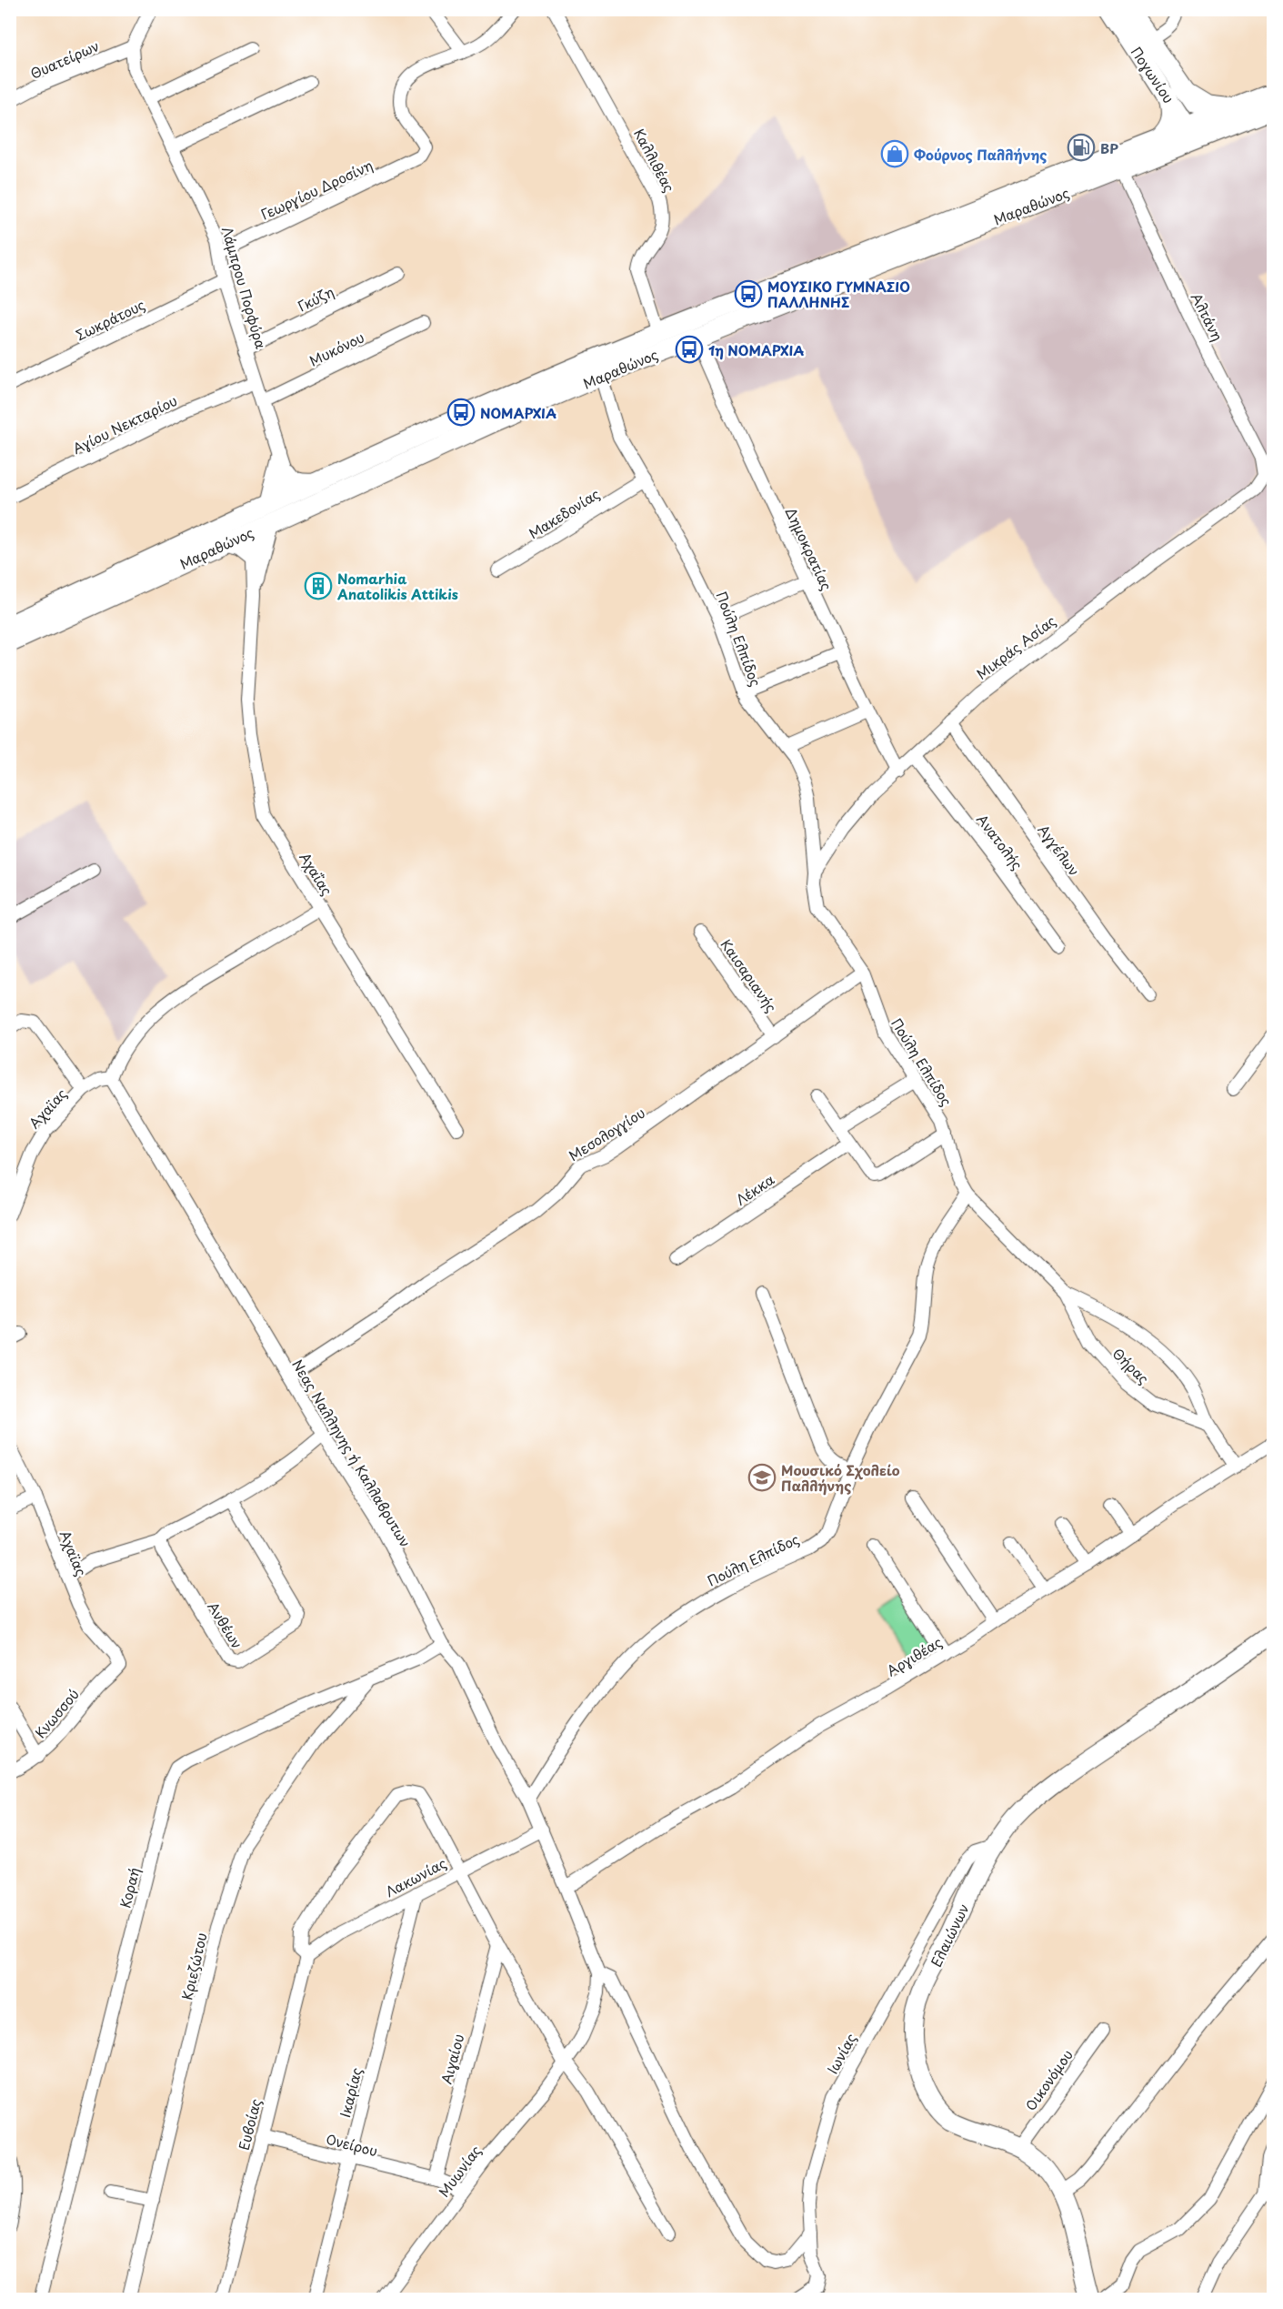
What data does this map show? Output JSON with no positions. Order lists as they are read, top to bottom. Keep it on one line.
{"streets":{"main road":["Πογωνίου","Μαραθώνος","Ελαιώνων"],"street":["Θυατείρων","Καλλιθέας","Γεωργίου Δροσίνη","Λάμπρου Πορφύρα","Γκύζη","Αλτάνη","Σωκράτους","Μυκόνου","Αγίου Νεκταρίου","Μακεδονίας","Δημοκρατίας","Πούλη Ελπίδος","Μικράς Ασίας","Ανατολής","Αγγέλων","Αχαΐας","Καισαριανής","Αχαϊας","Μεσολογγίου","Λέκκα","Θήρας","Νεας Nαλληνης ή Καλλαβρυτων","Ανθέων","Αργιθέας","Κνωσσού","Λακωνίας","Κοραή","Κριεζώτου","Ιωνίας","Αιγαίου","Οικονόμου","Ικαρίας","Ευβοίας","Ονείρου","Μυωνίας"]},"crossings":[["Θυατείρων","Λάμπρου Πορφύρα"],["Πογωνίου","Μαραθώνος"],["Καλλιθέας","Μαραθώνος"],["Γεωργίου Δροσίνη","Λάμπρου Πορφύρα"],["Μαραθώνος","Λάμπρου Πορφύρα"],["Μαραθώνος","Αλτάνη"],["Μαραθώνος","Δημοκρατίας"],["Μαραθώνος","Πούλη Ελπίδος"],["Μαραθώνος","Αχαΐας"],["Λάμπρου Πορφύρα","Γκύζη"],["Λάμπρου Πορφύρα","Σωκράτους"],["Λάμπρου Πορφύρα","Μυκόνου"],["Λάμπρου Πορφύρα","Αγίου Νεκταρίου"],["Λάμπρου Πορφύρα","Αχαΐας"],["Αλτάνη","Μικράς Ασίας"],["Μακεδονίας","Πούλη Ελπίδος"],["Δημοκρατίας","Μικράς Ασίας"],["Πούλη Ελπίδος","Μικράς Ασίας"],["Πούλη Ελπίδος","Μεσολογγίου"],["Πούλη Ελπίδος","Θήρας"],["Πούλη Ελπίδος","Νεας Nαλληνης ή Καλλαβρυτων"],["Μικράς Ασίας","Ανατολής"],["Μικράς Ασίας","Αγγέλων"],["Αχαΐας","Αχαϊας"],["Αχαΐας","Νεας Nαλληνης ή Καλλαβρυτων"],["Καισαριανής","Μεσολογγίου"],["Αχαϊας","Νεας Nαλληνης ή Καλλαβρυτων"],["Αχαϊας","Κνωσσού"],["Μεσολογγίου","Νεας Nαλληνης ή Καλλαβρυτων"],["Θήρας","Αργιθέας"],["Νεας Nαλληνης ή Καλλαβρυτων","Αργιθέας"],["Νεας Nαλληνης ή Καλλαβρυτων","Λακωνίας"],["Νεας Nαλληνης ή Καλλαβρυτων","Κοραή"],["Νεας Nαλληνης ή Καλλαβρυτων","Μυωνίας"],["Λακωνίας","Ικαρίας"],["Λακωνίας","Ευβοίας"],["Κοραή","Κριεζώτου"],["Ελαιώνων","Ιωνίας"],["Ελαιώνων","Οικονόμου"],["Αιγαίου","Ονείρου"],["Ικαρίας","Ονείρου"],["Ευβοίας","Ονείρου"],["Ονείρου","Μυωνίας"]],"places":{"fuel station":["BP"],"shop":["Φούρνος Παλλήνης"],"bus stop":["ΜΟΥΣΙΚΟ ΓΥΜΝΑΣΙΟ ΠΑΛΛΗΝΗΣ","1η ΝΟΜΑΡΧΙΑ","ΝΟΜΑΡΧΙΑ"],"building":["Nomarhia Anatolikis Attikis"],"school or university":["Μουσικό Σχολείο Παλλήνης"]}}
